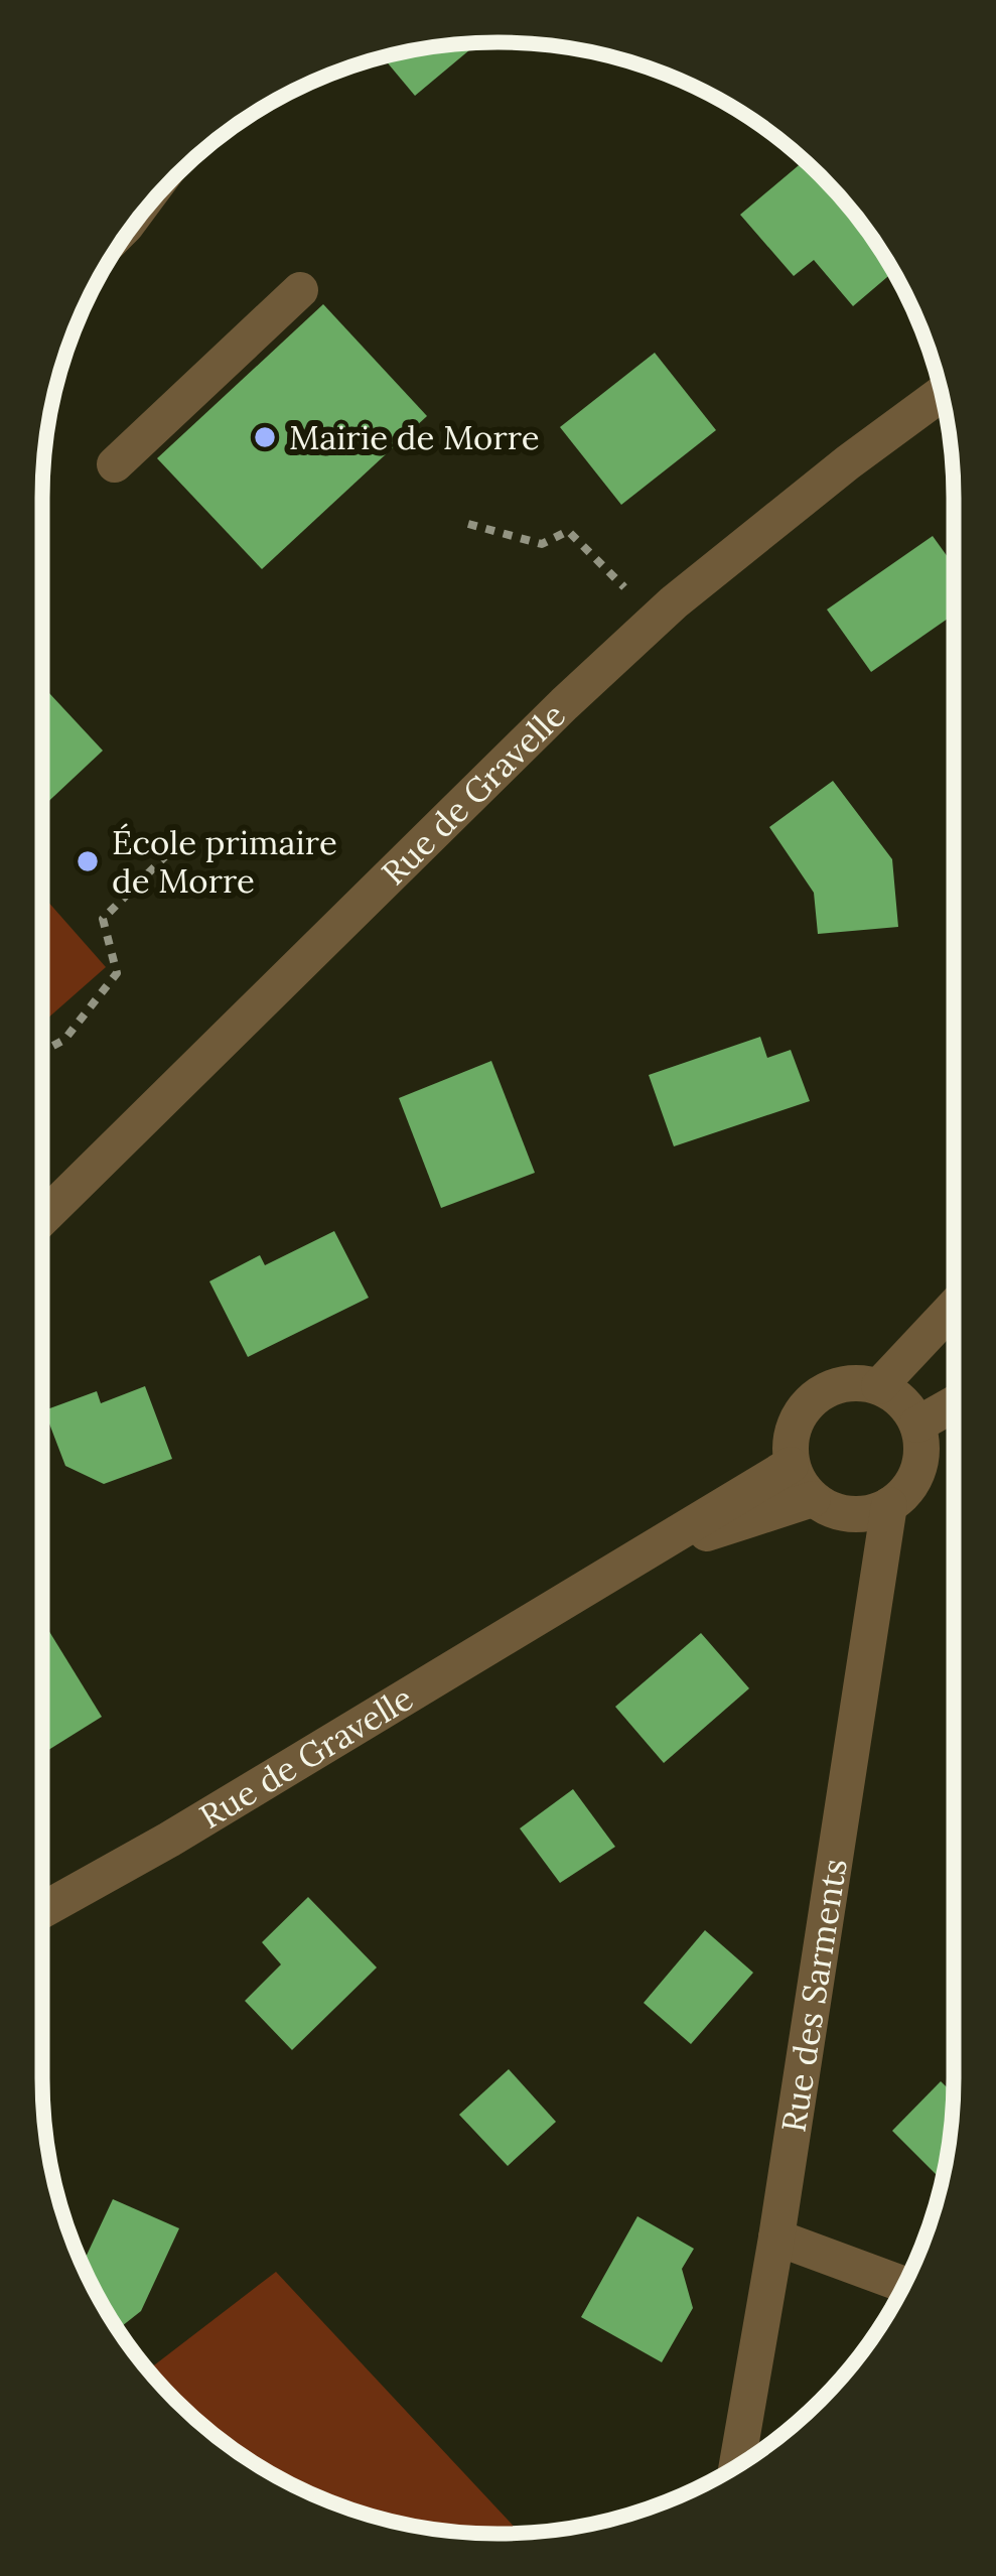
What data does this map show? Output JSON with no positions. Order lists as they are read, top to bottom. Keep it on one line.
{"streets":{"street":["Rue de Gravelle","Rue des Sarments"]},"crossings":[["Rue de Gravelle","Rue des Sarments"]],"places":["Mairie de Morre","École primaire de Morre"]}
